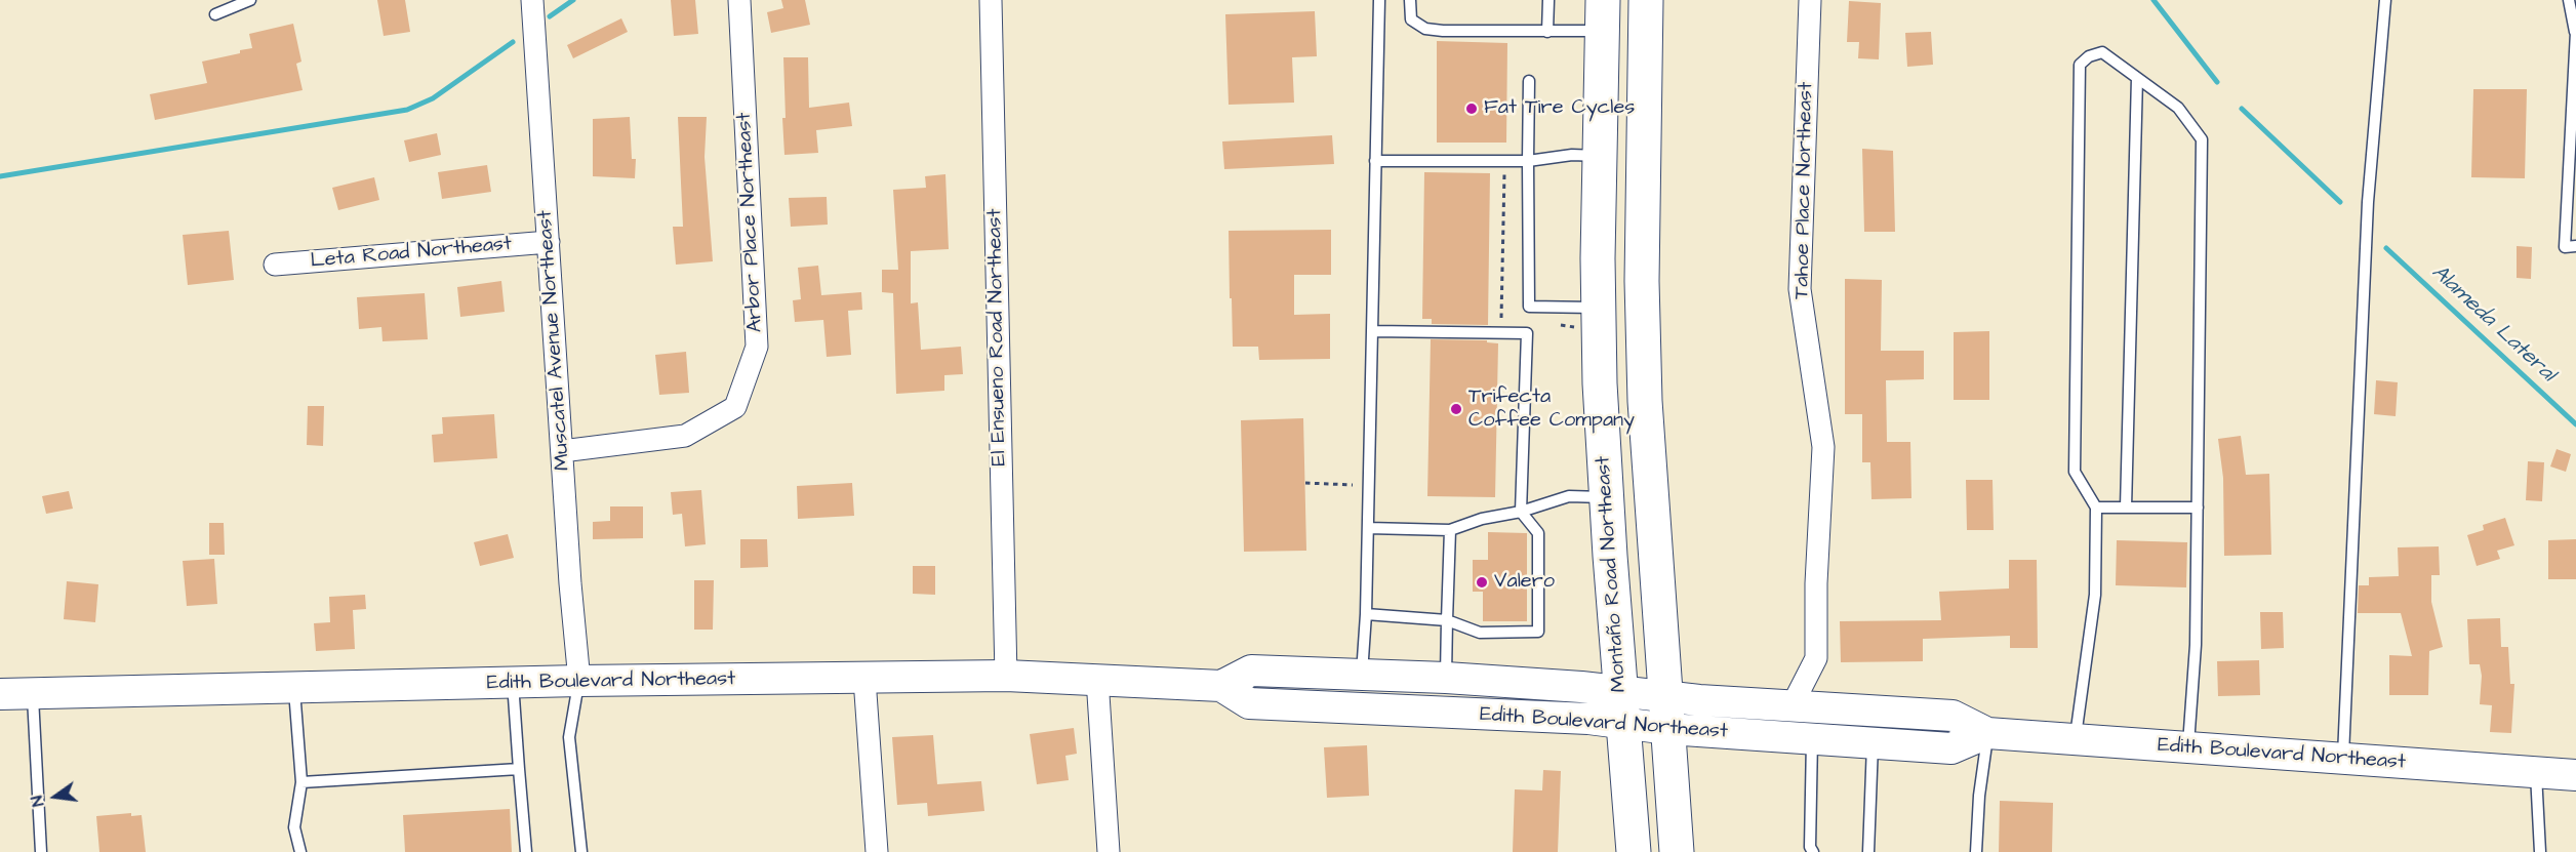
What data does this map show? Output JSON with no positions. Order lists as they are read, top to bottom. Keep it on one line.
{"streets":{"main road":["Montaño Road Northeast"],"street":["Tahoe Place Northeast","Arbor Place Northeast","Leta Road Northeast","El Ensueno Road Northeast","Muscatel Avenue Northeast","Edith Boulevard Northeast"]},"crossings":[["Tahoe Place Northeast","Edith Boulevard Northeast"],["Arbor Place Northeast","Muscatel Avenue Northeast"],["Leta Road Northeast","Muscatel Avenue Northeast"],["El Ensueno Road Northeast","Edith Boulevard Northeast"],["Muscatel Avenue Northeast","Edith Boulevard Northeast"],["Montaño Road Northeast","Edith Boulevard Northeast"]],"water":["Alameda Lateral"],"places":["Fat Tire Cycles","Trifecta Coffee Company","Valero"],"north":"left"}
